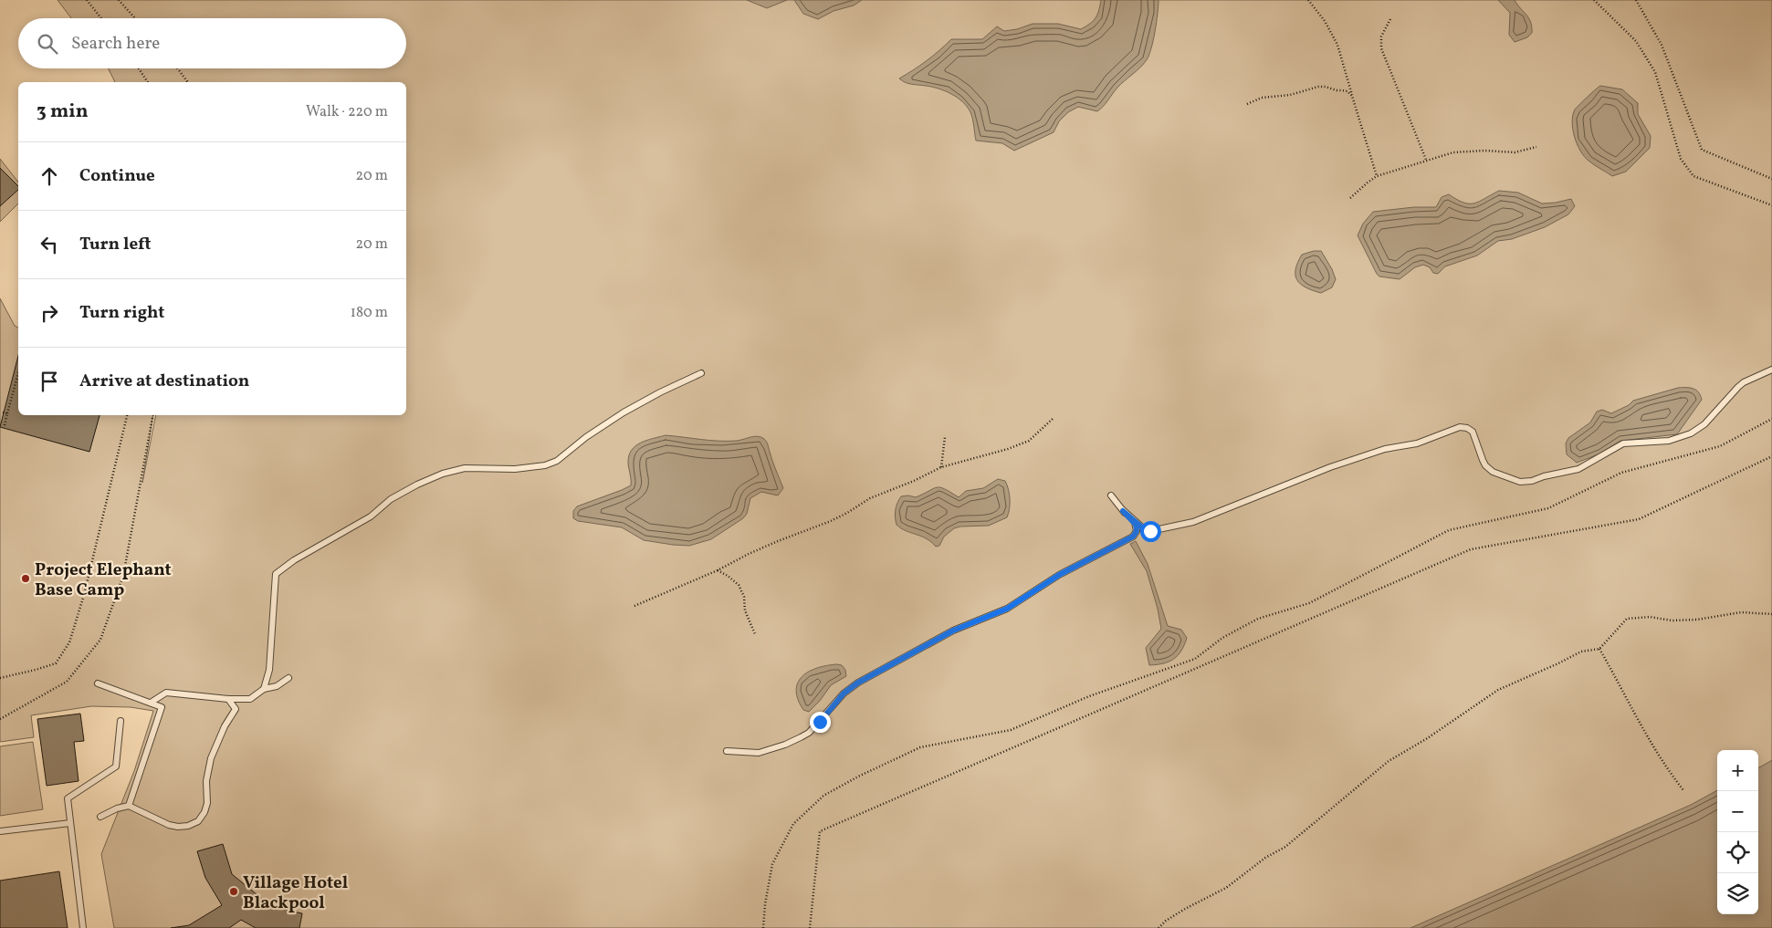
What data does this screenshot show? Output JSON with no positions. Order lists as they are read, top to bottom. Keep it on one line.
{"places":["Project Elephant Base Camp","Village Hotel Blackpool"],"page":{"search":"Search here","heading":["3 min","Walk · 220 m"],"list":[["Continue","20 m"],["Turn left","20 m"],["Turn right","180 m"],"Arrive at destination"],"map_buttons":["+","−"]}}
